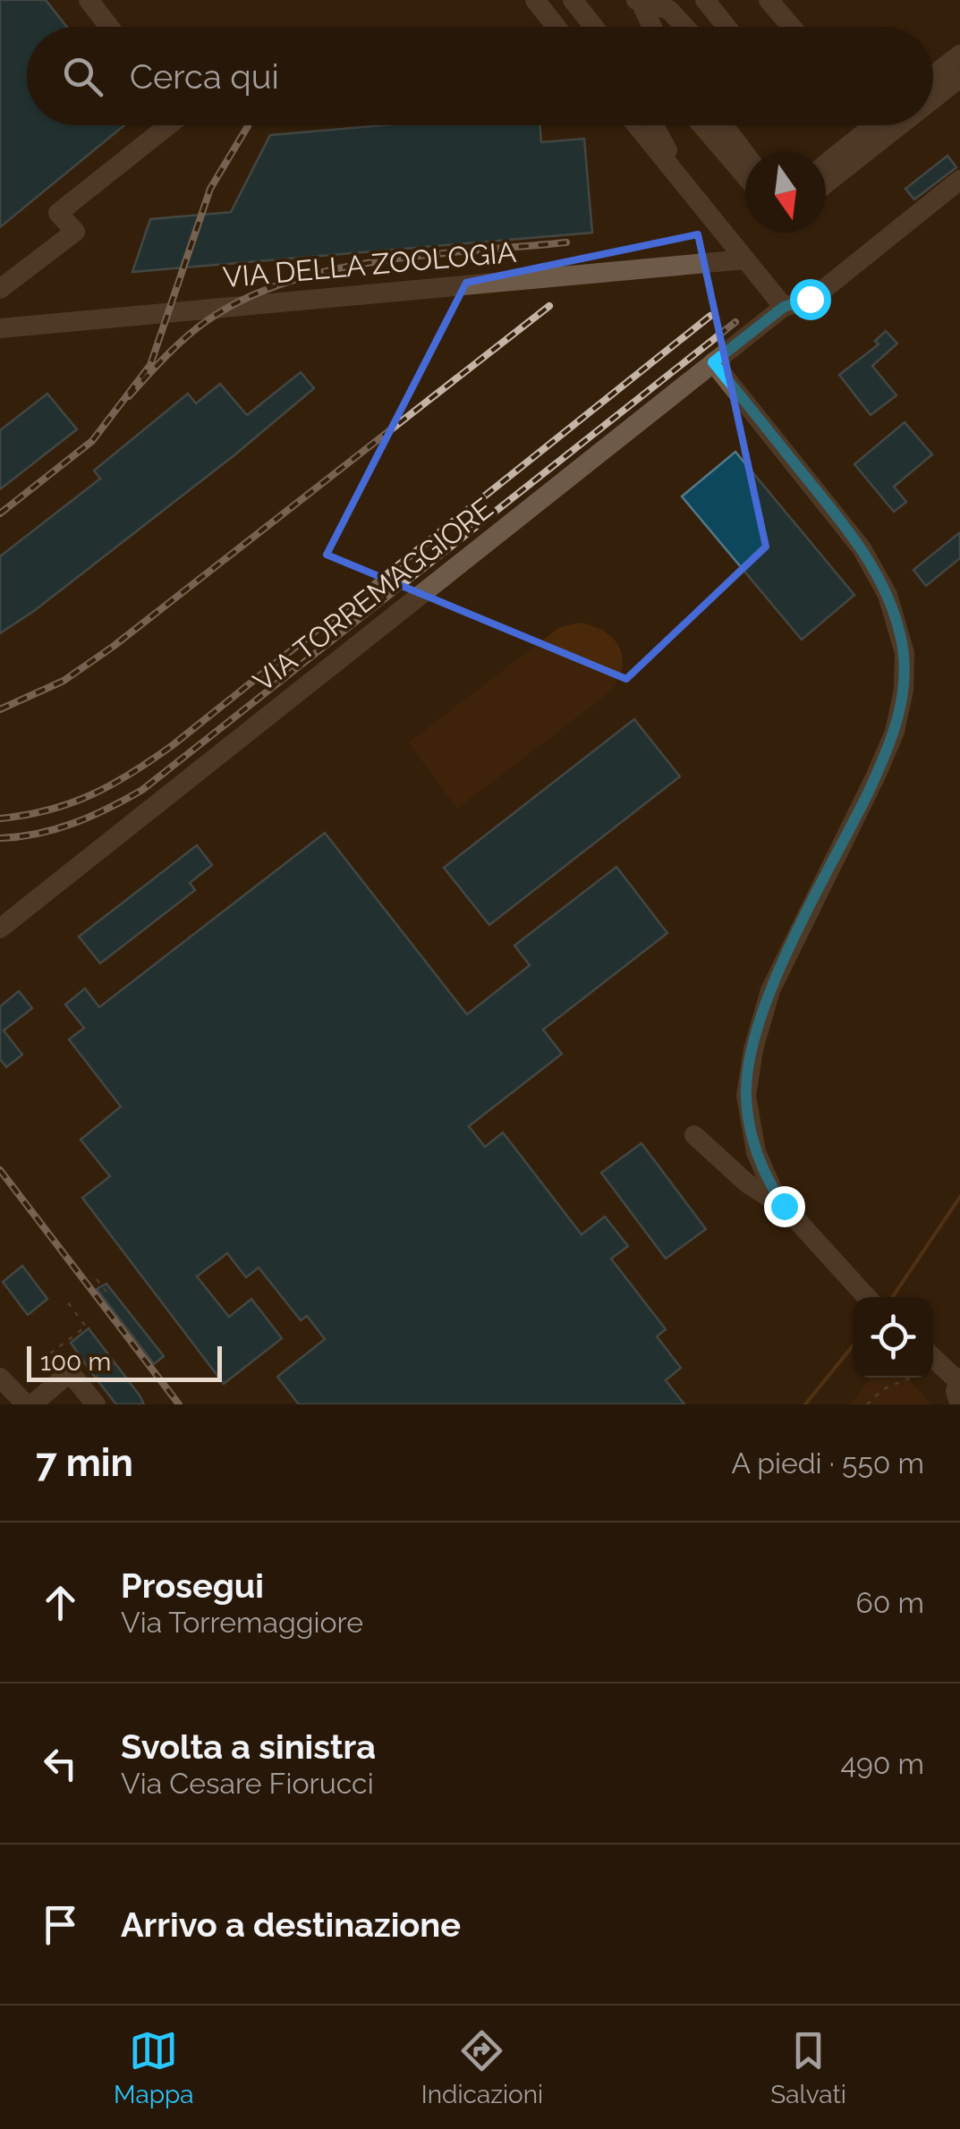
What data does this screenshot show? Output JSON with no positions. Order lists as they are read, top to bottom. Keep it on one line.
{"streets":{"street":["VIA DELLA ZOOLOGIA","VIA TORREMAGGIORE"]},"scale_bar":"100 m","north":"bottom","page":{"search":"Cerca qui","scale":"100 m","heading":["7 min","A piedi · 550 m"],"list":[["Prosegui","Via Torremaggiore","60 m"],["Svolta a sinistra","Via Cesare Fiorucci","490 m"],"Arrivo a destinazione"],"nav":["Mappa","Indicazioni","Salvati"]}}
